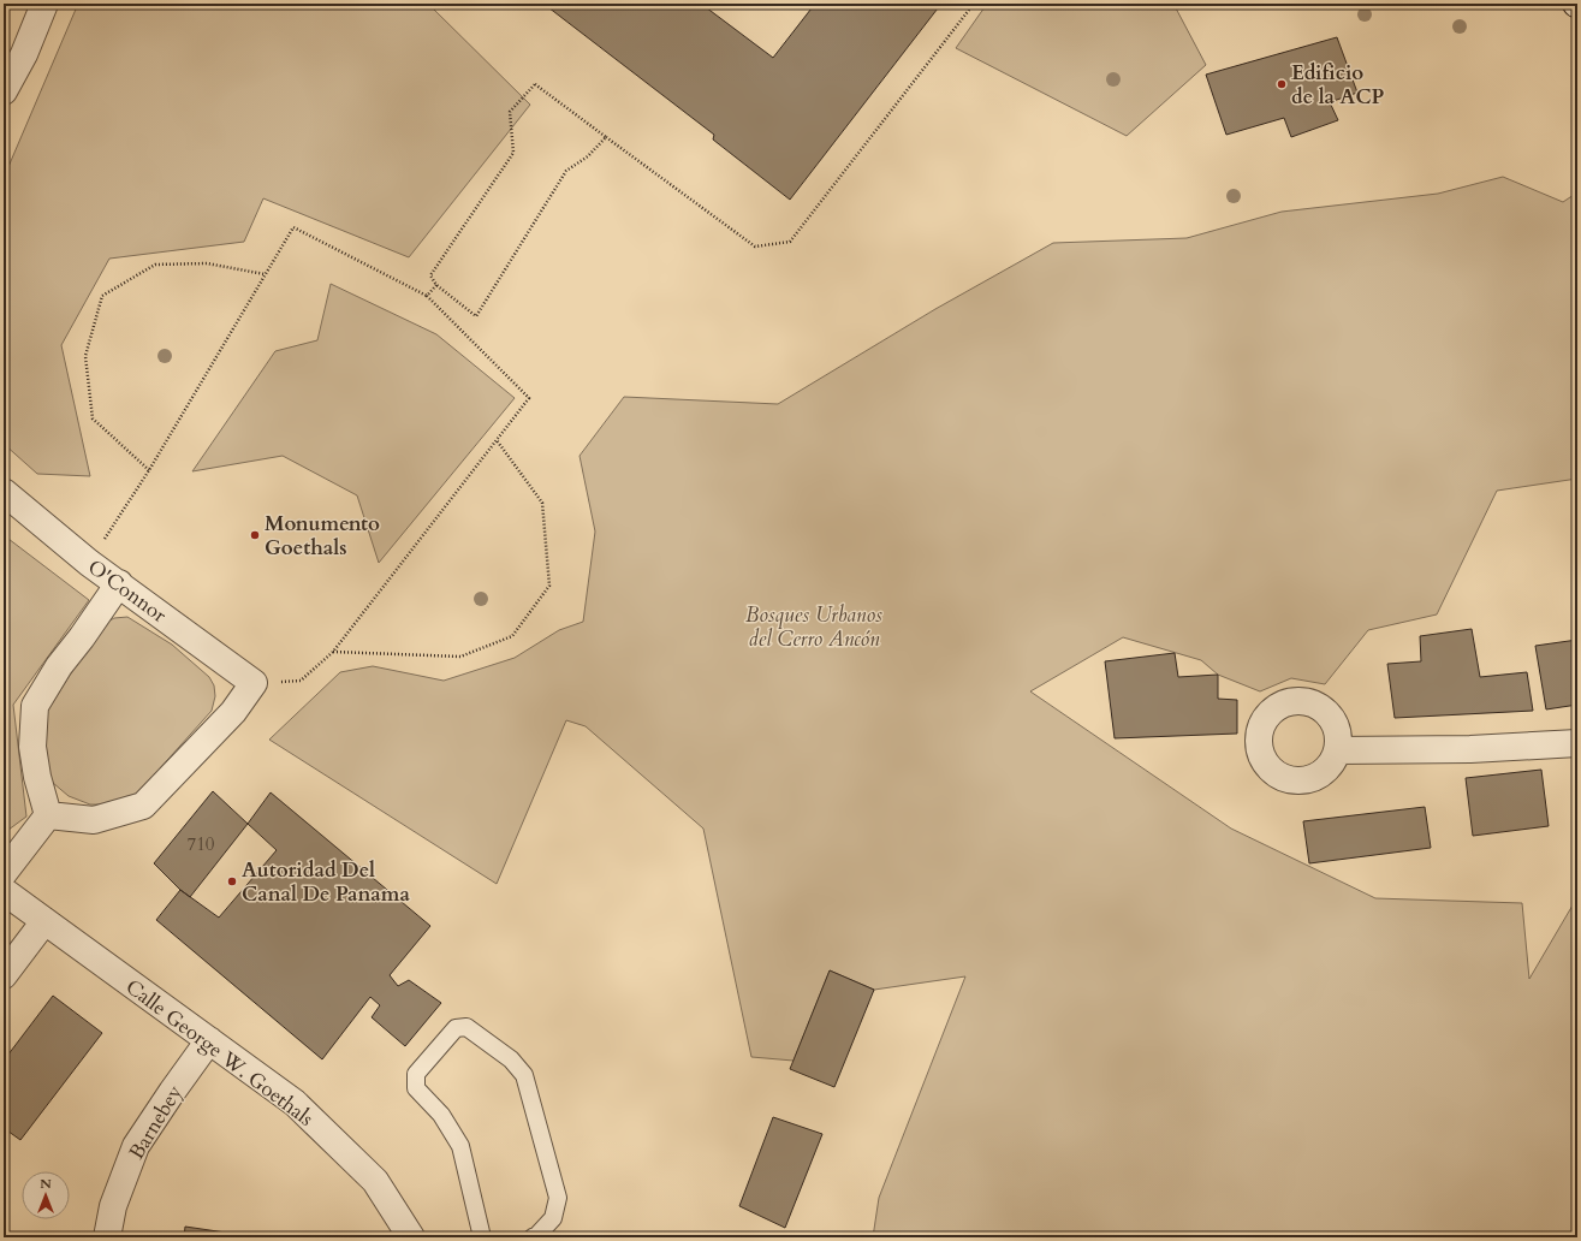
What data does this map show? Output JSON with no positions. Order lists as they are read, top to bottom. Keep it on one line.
{"streets":{"street":["O'Connor","Calle George W. Goethals","Barnebey"]},"crossings":[["Calle George W. Goethals","Barnebey"]],"parks":["Bosques Urbanos del Cerro Ancón"],"places":["Edificio de la ACP","Monumento Goethals","Autoridad Del Canal De Panama"],"house_numbers":["710"],"north":"top"}
